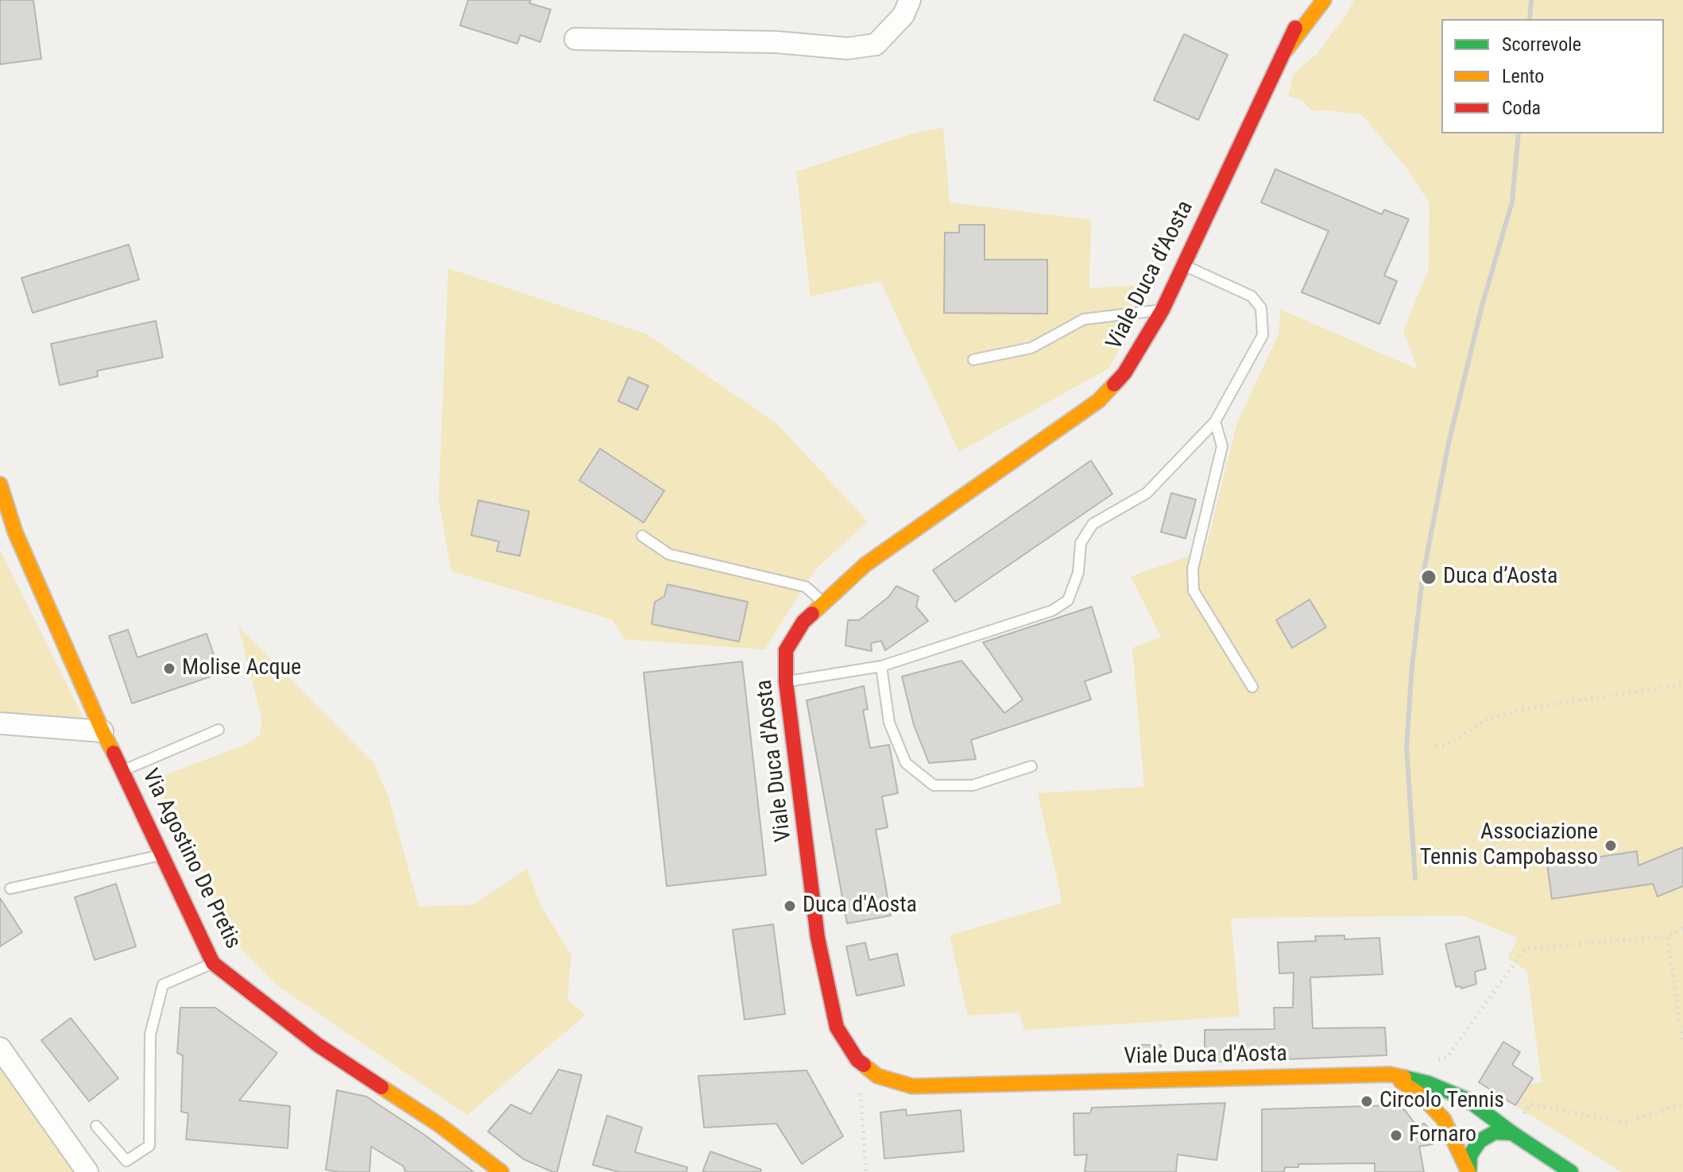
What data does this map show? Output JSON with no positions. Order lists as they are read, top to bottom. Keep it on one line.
{"streets":{"main road":["Viale Duca d'Aosta","Via Agostino De Pretis"]},"places":["Duca d’Aosta","Molise Acque","Associazione Tennis Campobasso","Duca d'Aosta","Circolo Tennis","Fornaro"],"legend":["Scorrevole","Lento","Coda"]}
